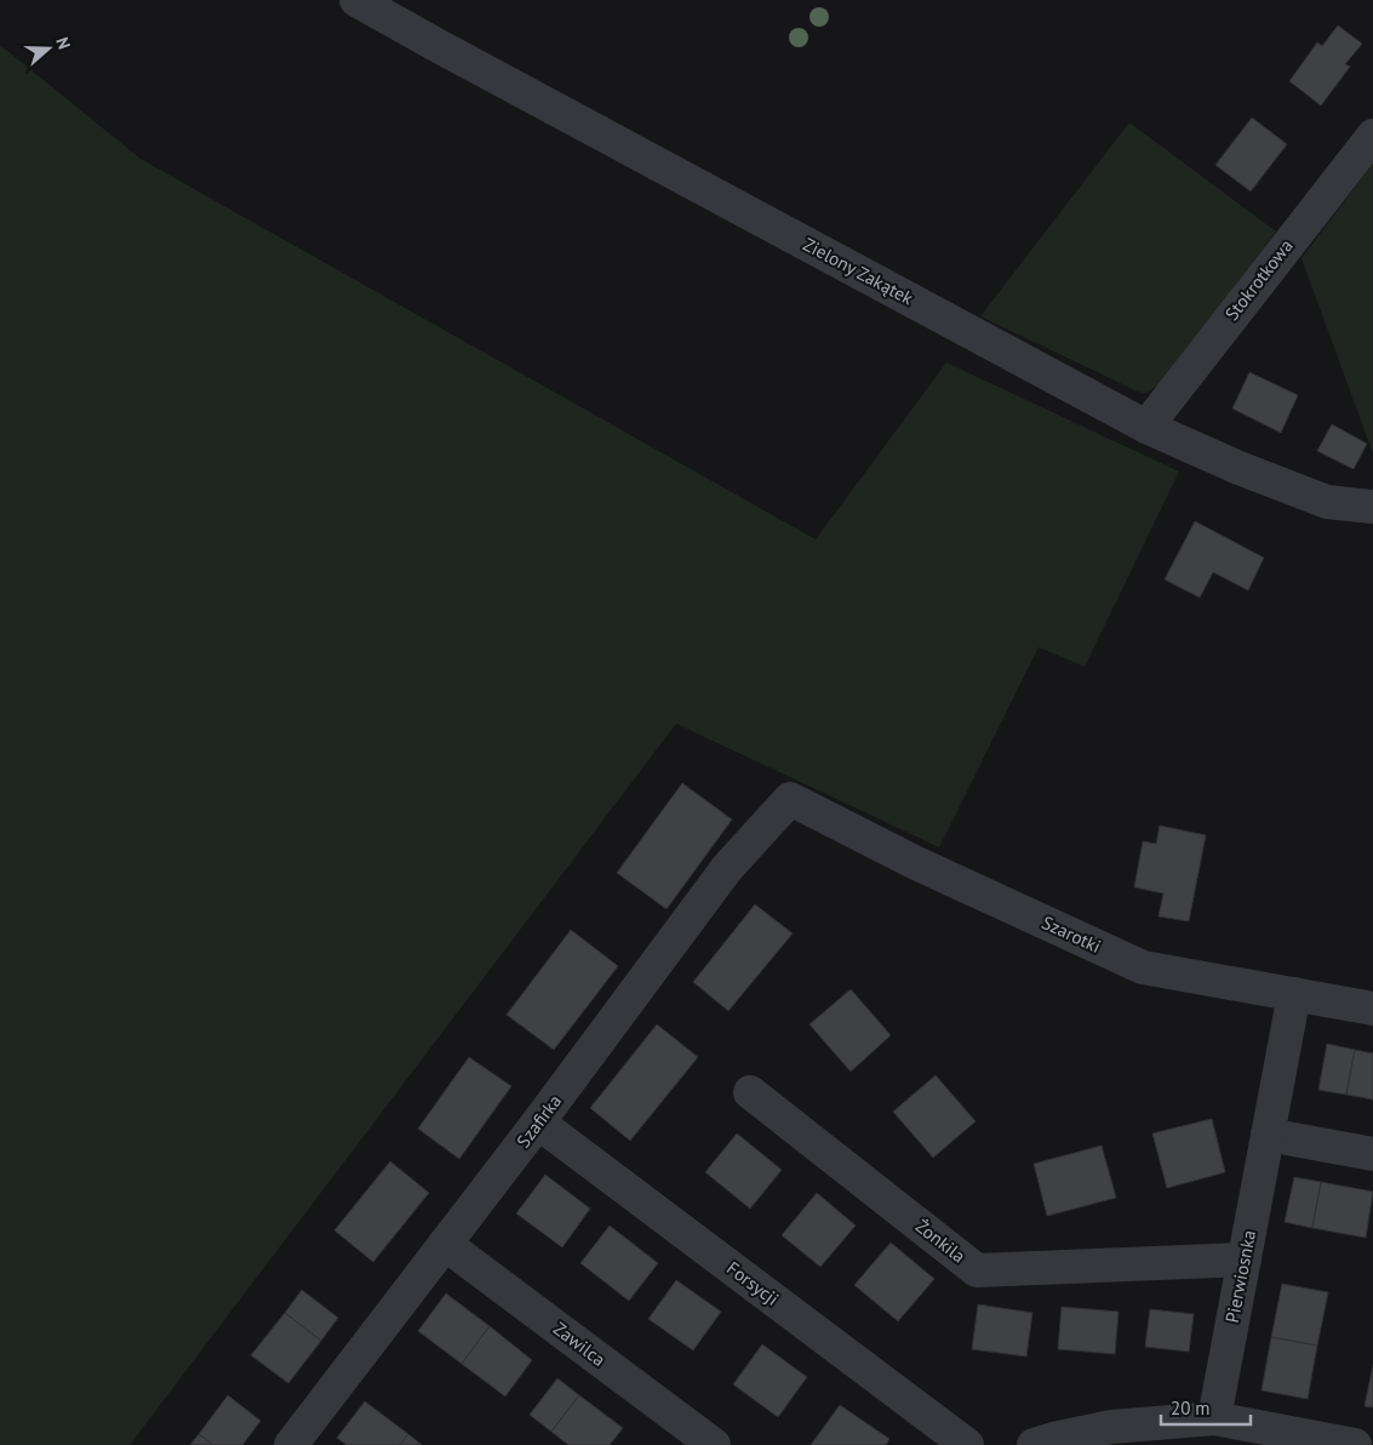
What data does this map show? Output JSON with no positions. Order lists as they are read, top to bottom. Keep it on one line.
{"streets":{"street":["Zielony Zakątek","Stokrotkowa","Szarotki","Szafirka","Żonkila","Pierwiosnka","Forsycji","Zawilca"]},"crossings":[["Zielony Zakątek","Stokrotkowa"],["Szarotki","Szafirka"],["Szarotki","Pierwiosnka"],["Szafirka","Forsycji"],["Szafirka","Zawilca"],["Żonkila","Pierwiosnka"]],"scale_bar":"20 m","north":"right"}
